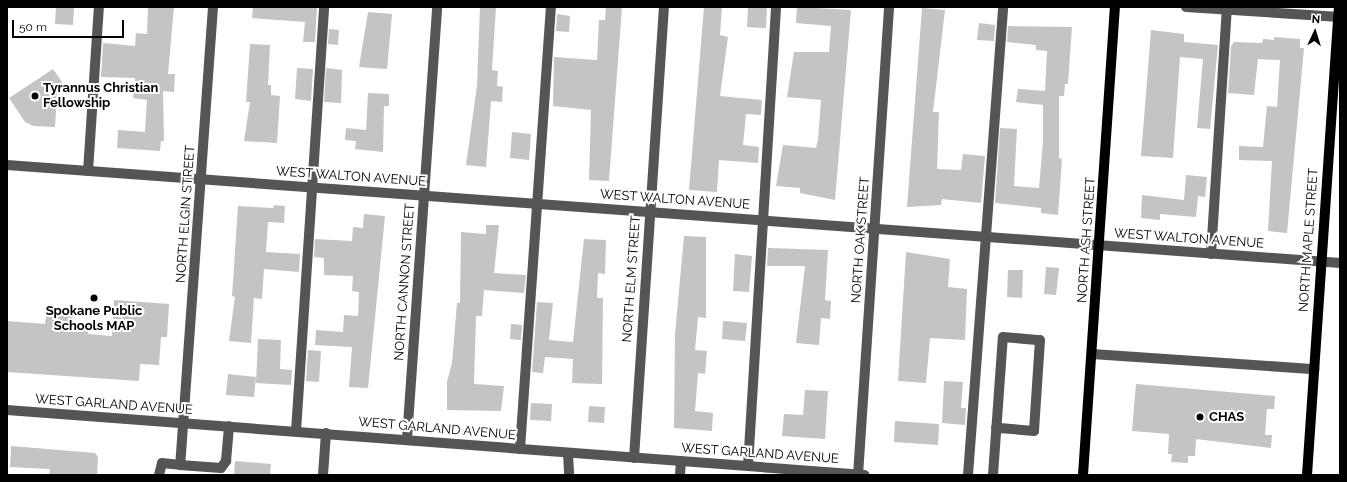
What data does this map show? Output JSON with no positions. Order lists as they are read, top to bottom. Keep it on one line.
{"streets":{"main road":["NORTH ASH STREET","NORTH MAPLE STREET"],"street":["WEST WALTON AVENUE","NORTH ELGIN STREET","NORTH OAK STREET","NORTH ELM STREET","NORTH CANNON STREET","WEST GARLAND AVENUE"]},"crossings":[["WEST WALTON AVENUE","NORTH ELGIN STREET"],["WEST WALTON AVENUE","NORTH OAK STREET"],["WEST WALTON AVENUE","NORTH ASH STREET"],["WEST WALTON AVENUE","NORTH MAPLE STREET"],["WEST WALTON AVENUE","NORTH ELM STREET"],["WEST WALTON AVENUE","NORTH CANNON STREET"],["NORTH ELGIN STREET","WEST GARLAND AVENUE"],["NORTH OAK STREET","WEST GARLAND AVENUE"],["NORTH ELM STREET","WEST GARLAND AVENUE"],["NORTH CANNON STREET","WEST GARLAND AVENUE"]],"places":["Tyrannus Christian Fellowship","Spokane Public Schools MAP","CHAS"],"scale_bar":"50 m","north":"top"}
